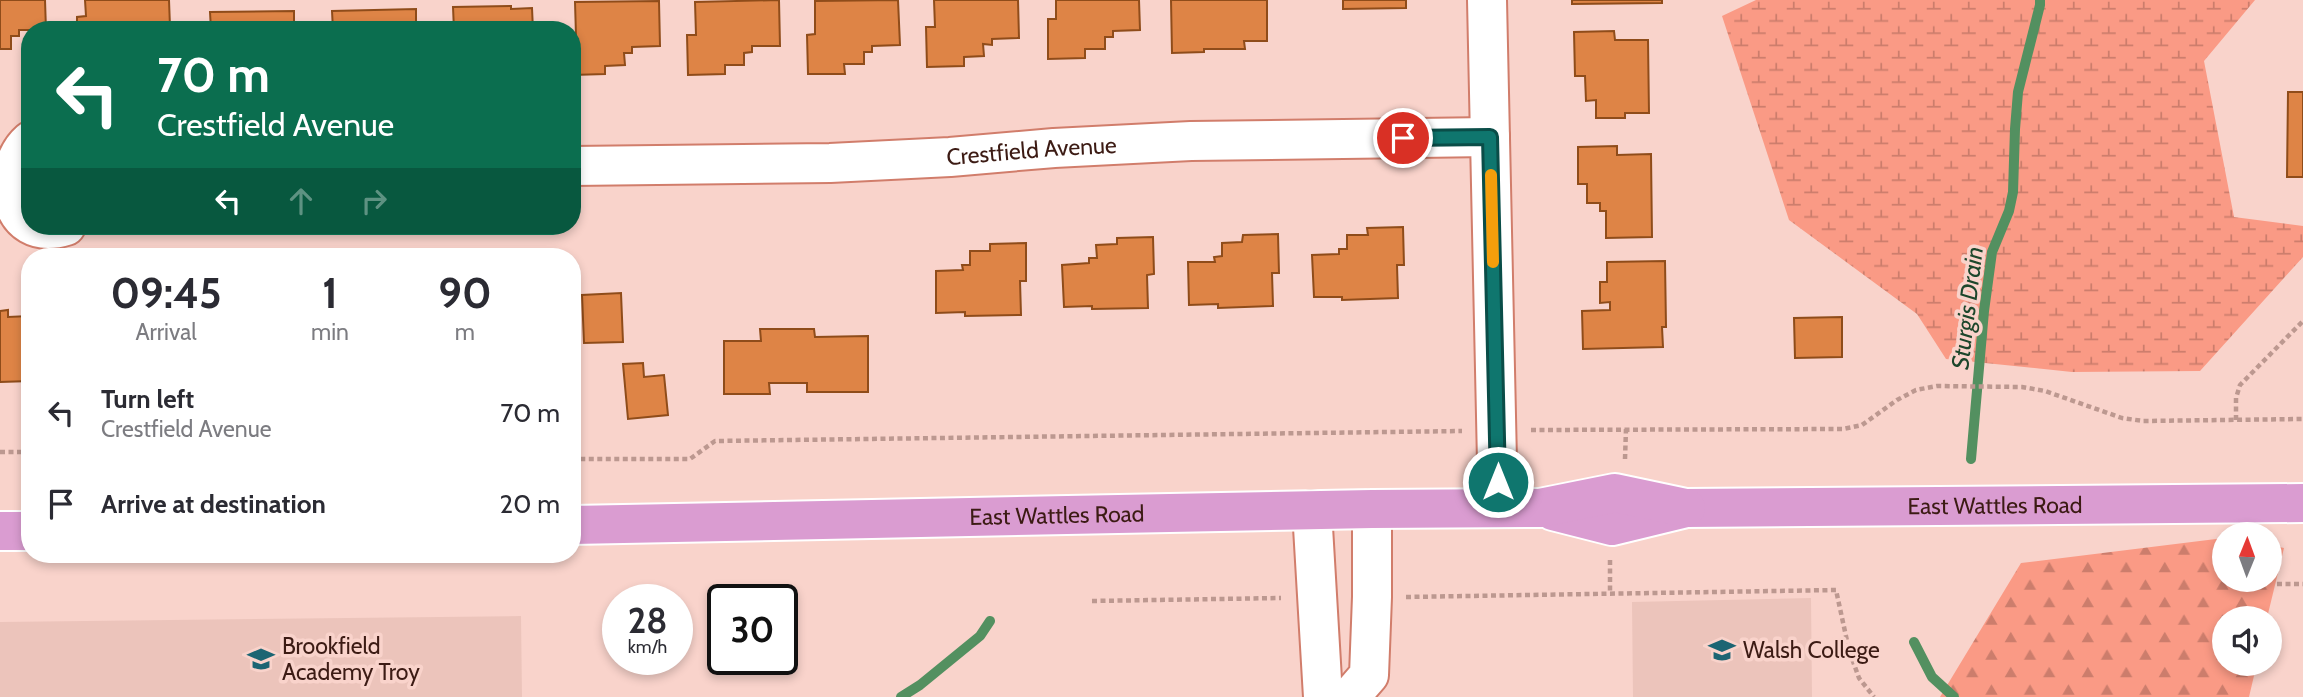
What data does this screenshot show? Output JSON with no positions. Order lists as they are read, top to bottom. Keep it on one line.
{"streets":{"main road":["East Wattles Road"],"street":["Crestfield Avenue"]},"water":["Sturgis Drain"],"places":{"school or university":["Walsh College","Brookfield Academy Troy"]},"north":"top","page":{"turn":["70 m","Crestfield Avenue"],"eta":["09:45","Arrival","1","min","90","m"],"list":[{"name":"Turn left","note":"Crestfield Avenue","value":"70 m"},{"name":"Arrive at destination","value":"20 m"}],"speed":"28 km/h","limit":"30"}}
